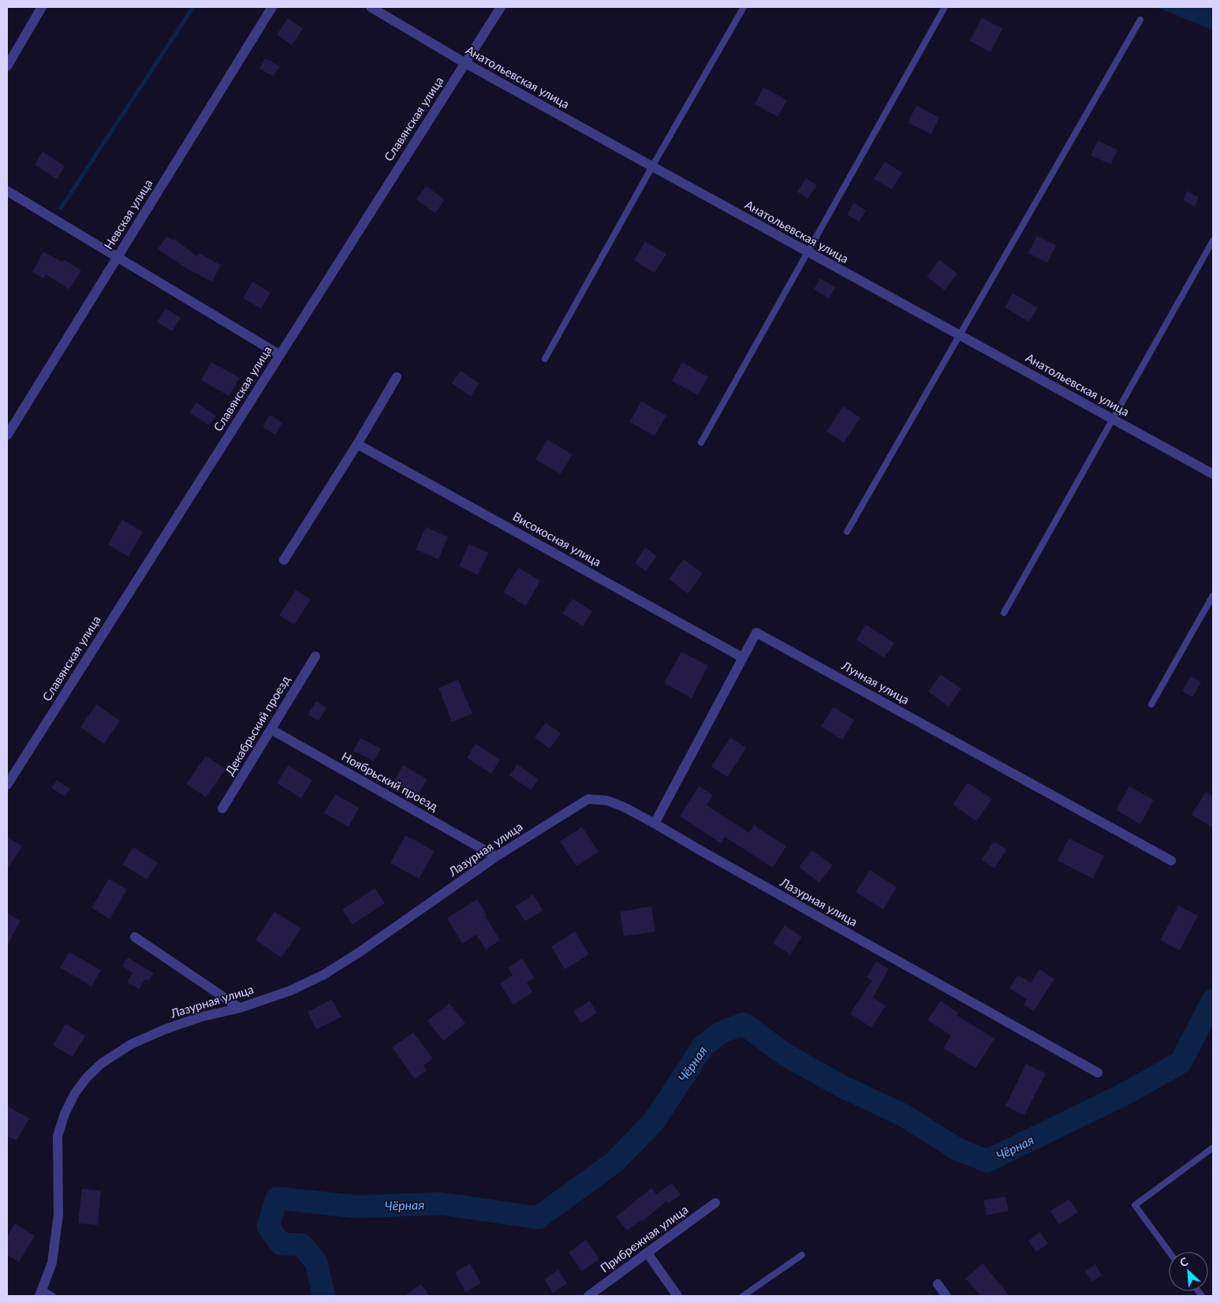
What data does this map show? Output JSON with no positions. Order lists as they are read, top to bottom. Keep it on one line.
{"streets":{"street":["Анатольевская улица","Славянская улица","Невская улица","Високосная улица","Лунная улица","Декабрьский проезд","Ноябрьский проезд","Лазурная улица","Прибрежная улица"]},"crossings":[["Анатольевская улица","Славянская улица"],["Високосная улица","Лунная улица"],["Лунная улица","Лазурная улица"],["Декабрьский проезд","Ноябрьский проезд"],["Ноябрьский проезд","Лазурная улица"]],"water":["Чёрная"],"north":"top left"}
